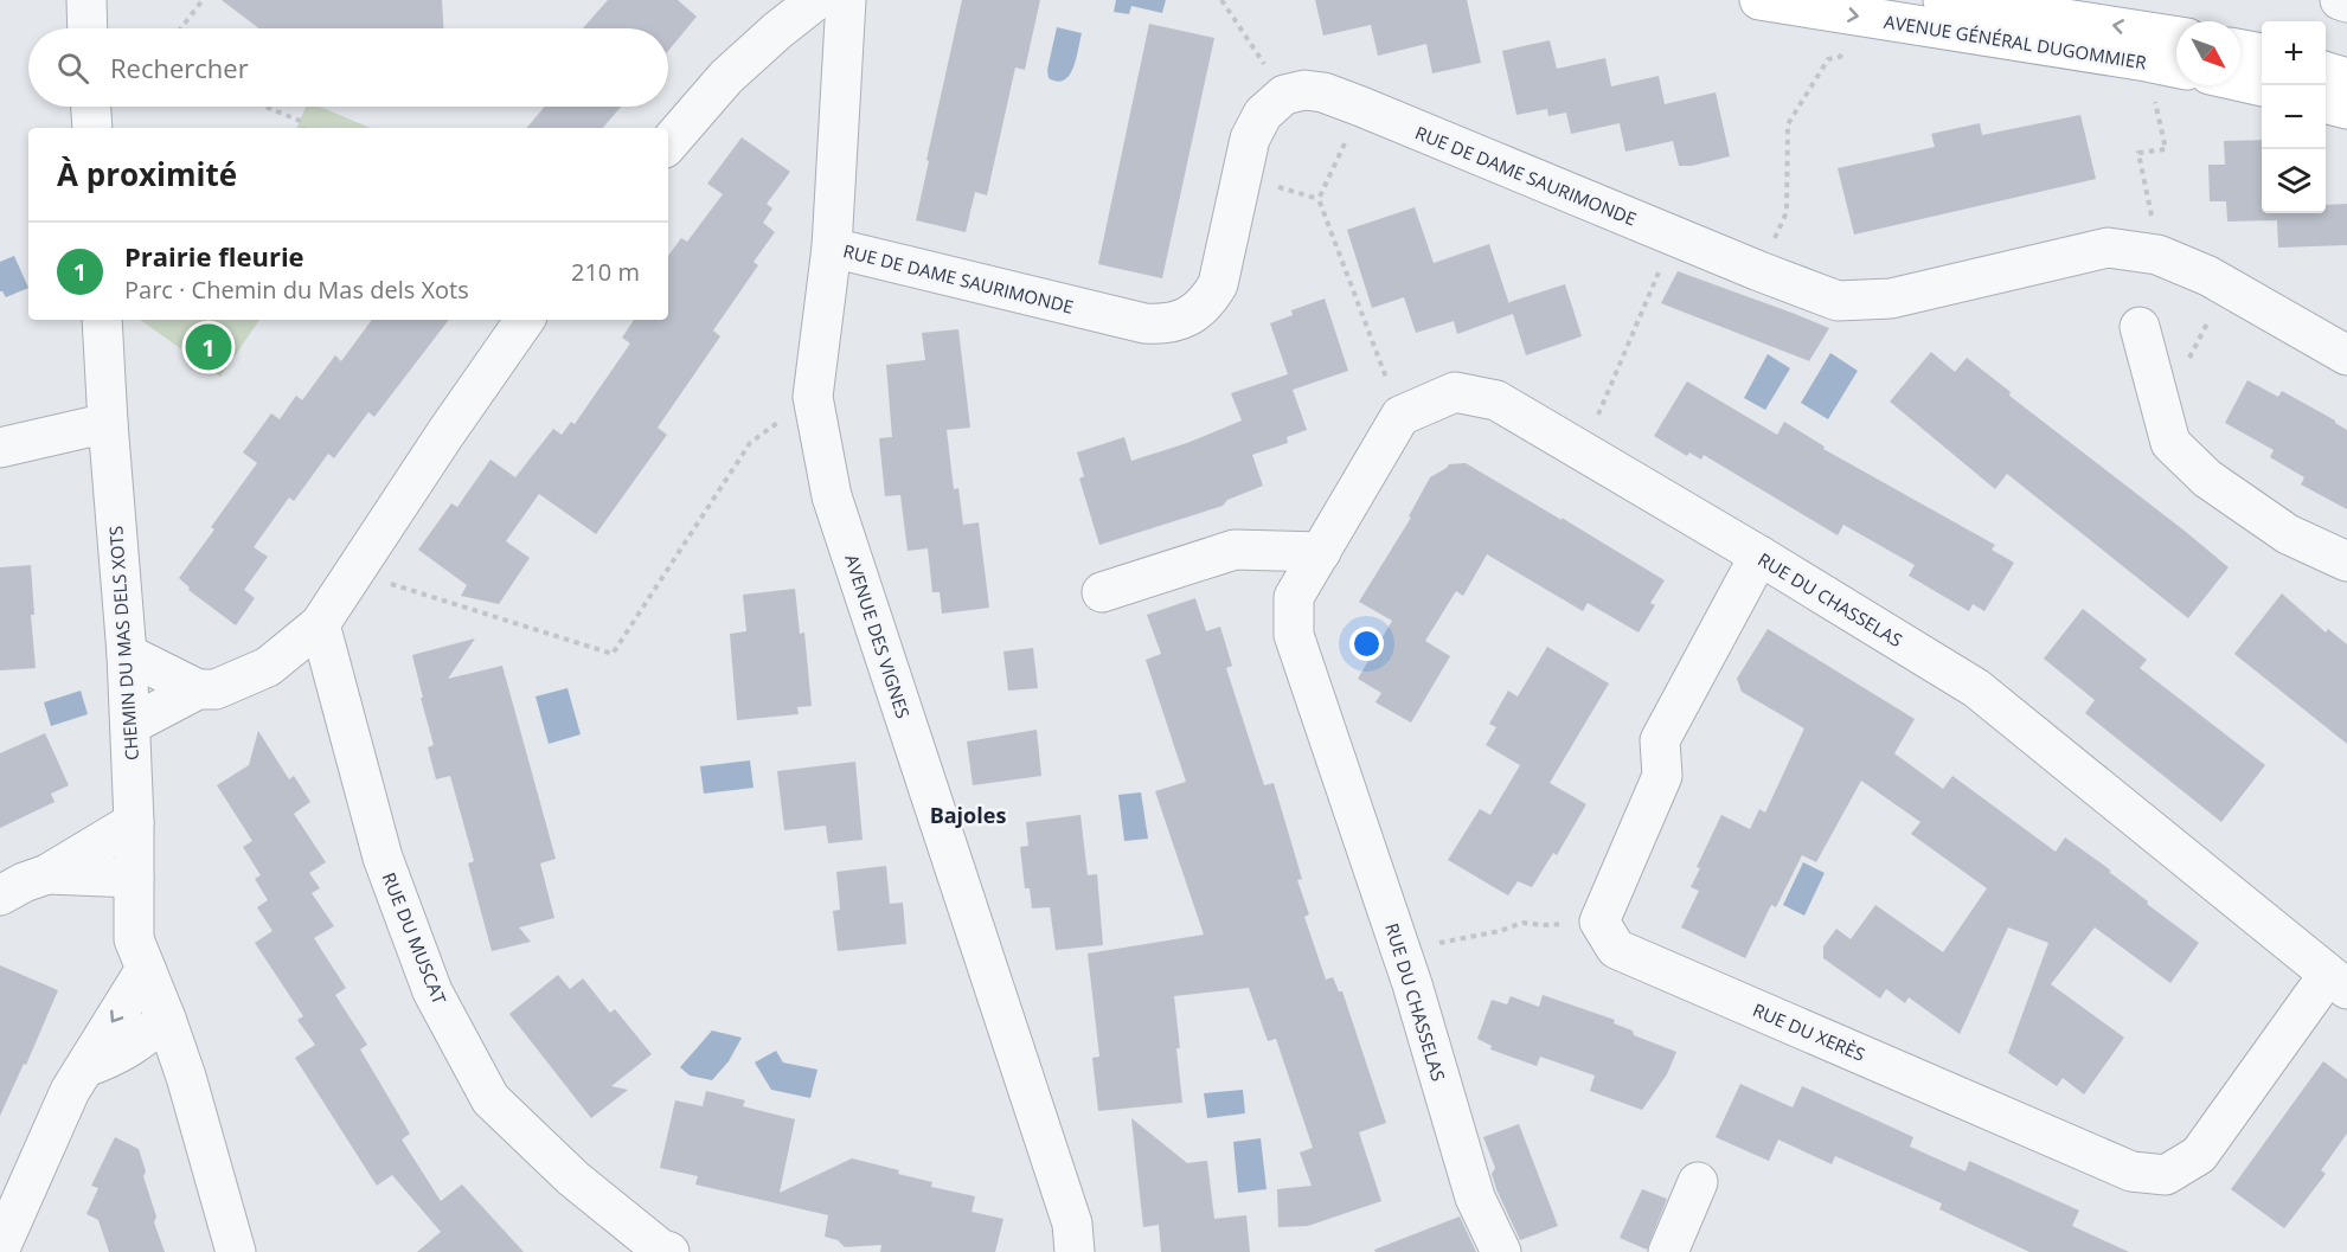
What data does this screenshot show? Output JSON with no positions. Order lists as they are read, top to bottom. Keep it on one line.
{"streets":{"main road":["AVENUE GÉNÉRAL DUGOMMIER"],"street":["RUE DE DAME SAURIMONDE","RUE DU CHASSELAS","AVENUE DES VIGNES","CHEMIN DU MAS DELS XOTS","RUE DU MUSCAT","RUE DU XERÈS"]},"crossings":[["RUE DE DAME SAURIMONDE","AVENUE DES VIGNES"],["RUE DU CHASSELAS","RUE DU XERÈS"]],"districts":["Bajoles"],"north":"bottom right","page":{"map_buttons":["+","−"],"search":"Rechercher","heading":"À proximité","list":[{"mark":"1","name":"Prairie fleurie","note":"Parc · Chemin du Mas dels Xots","value":"210 m"}],"pins":"1"}}
